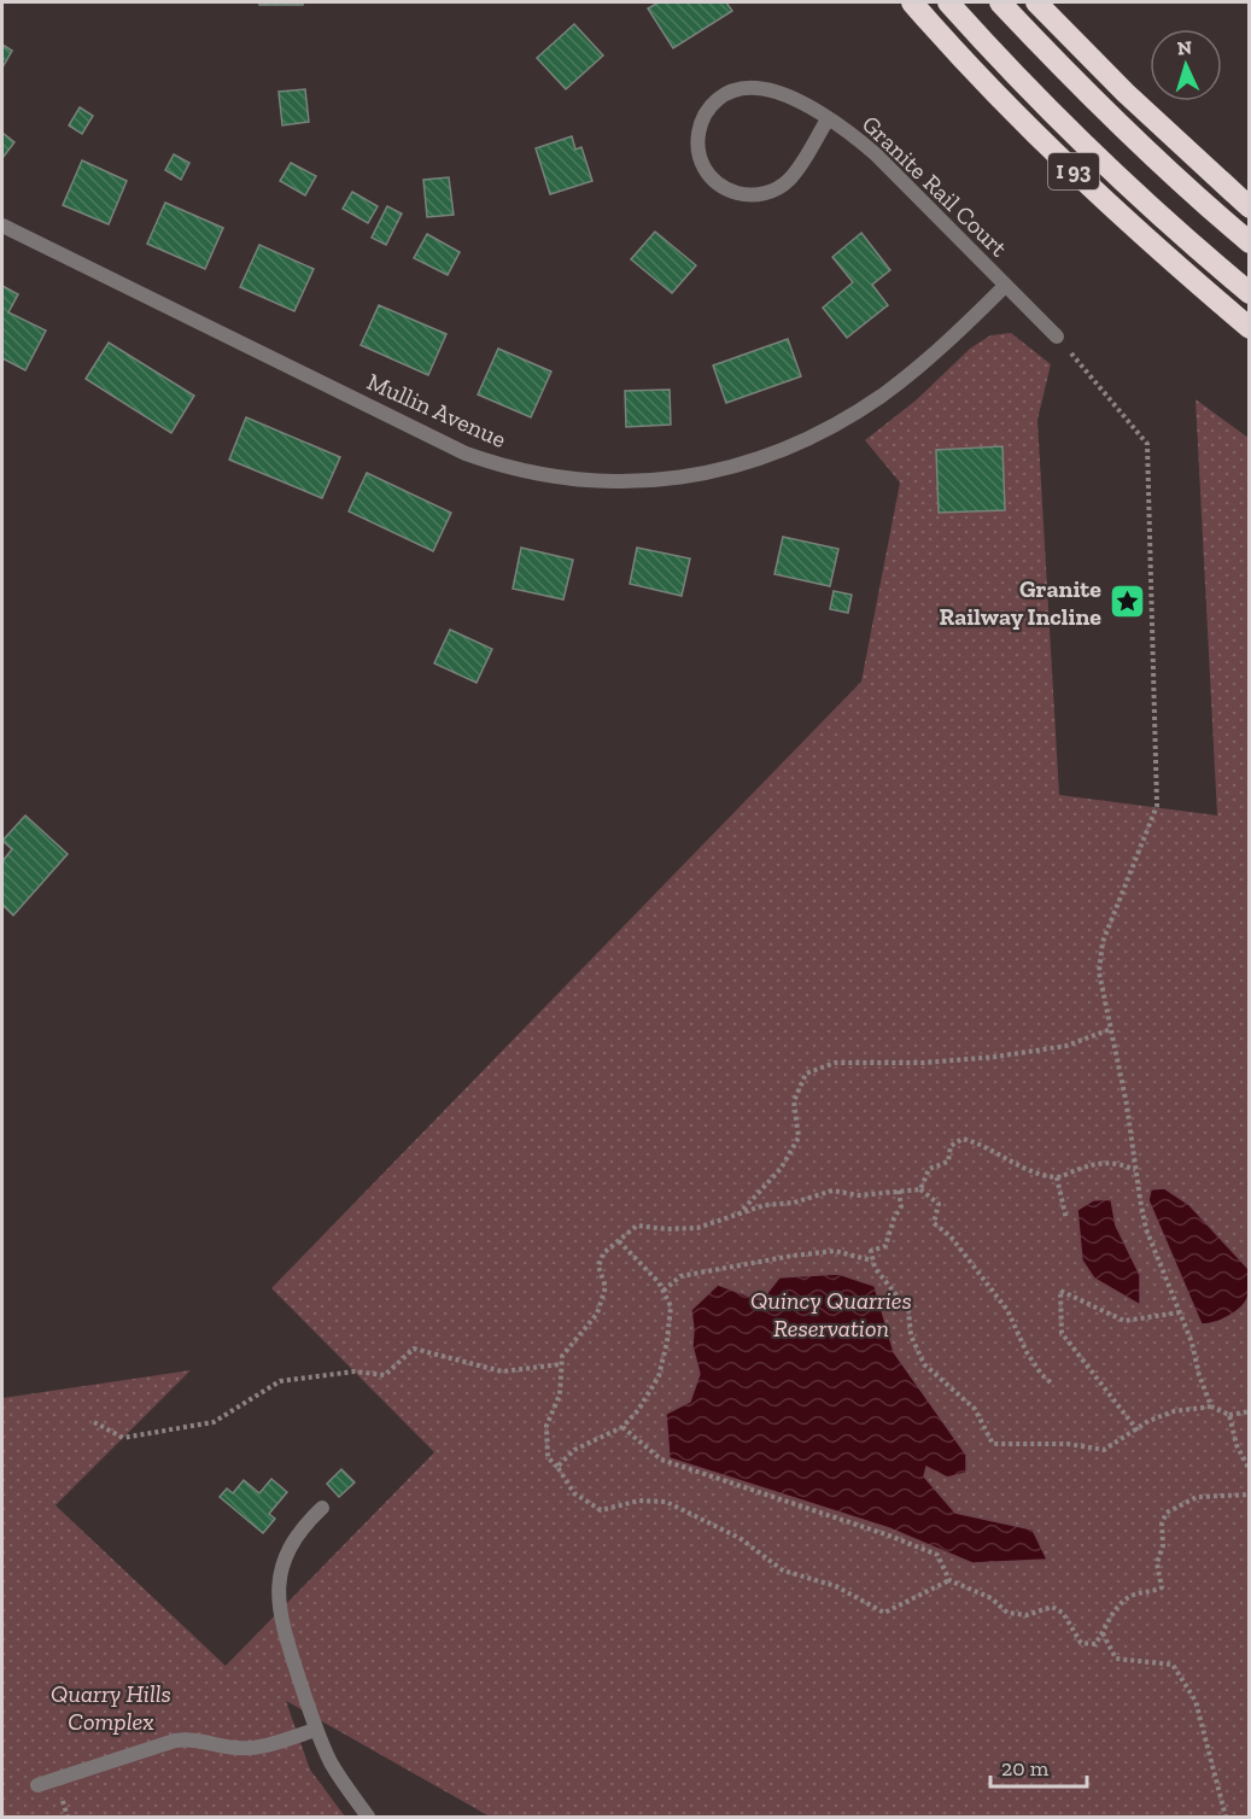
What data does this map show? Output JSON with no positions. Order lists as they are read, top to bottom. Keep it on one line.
{"streets":{"highway":["I 93"],"street":["Granite Rail Court","Mullin Avenue"]},"crossings":[["Granite Rail Court","Mullin Avenue"]],"parks":["Quincy Quarries Reservation","Quarry Hills Complex"],"places":{"place":["Granite Railway Incline"]},"scale_bar":"20 m","north":"top"}
